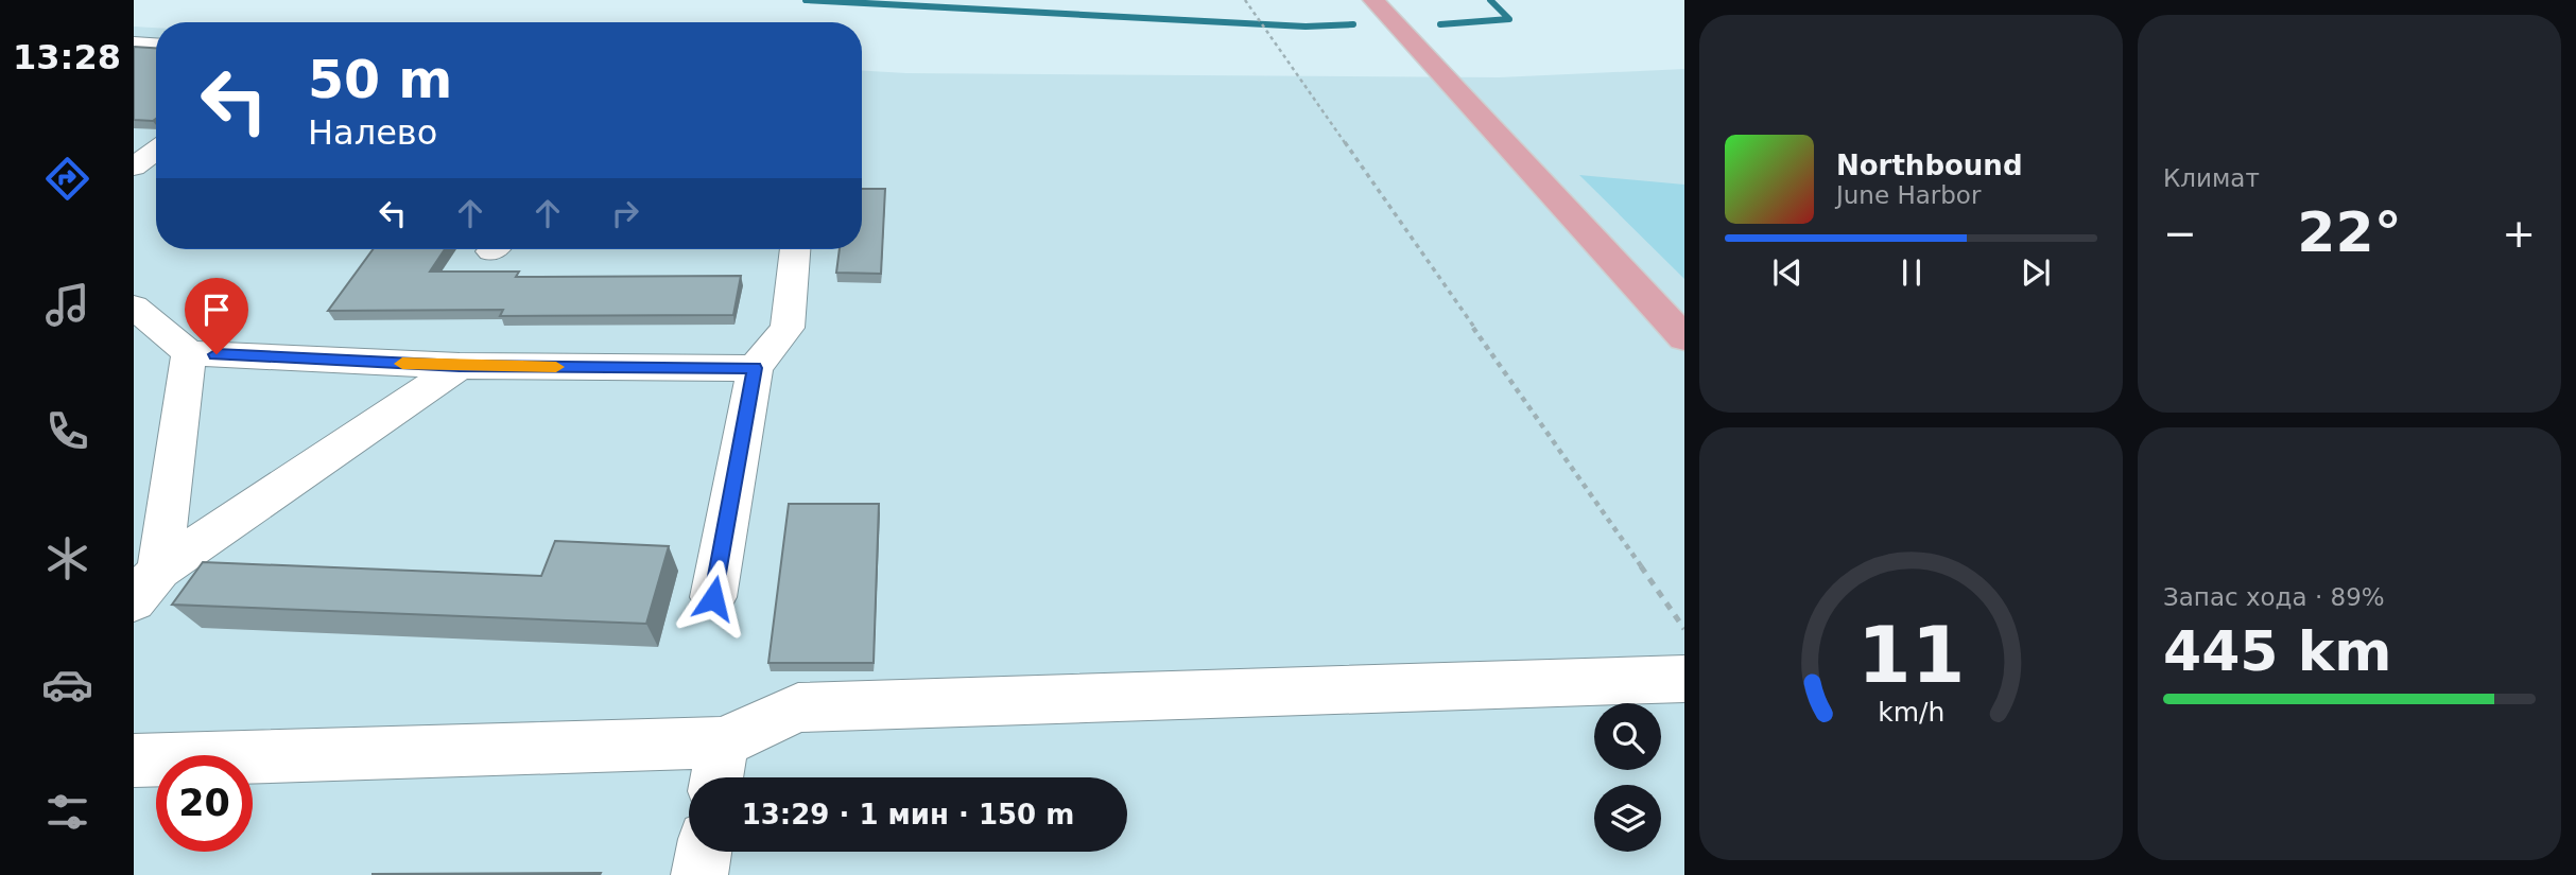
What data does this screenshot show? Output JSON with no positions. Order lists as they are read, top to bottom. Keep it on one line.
{"page":{"tabs":"13:28","tile":["Климат",["Запас хода · 89%","445 km"]],"turn":["50 m","Налево"],"song":["Northbound","June Harbor"],"heat":["−","22°","+"],"limit":"20","trip":"13:29 · 1 мин · 150 m","gauge":["11","km/h"]}}
